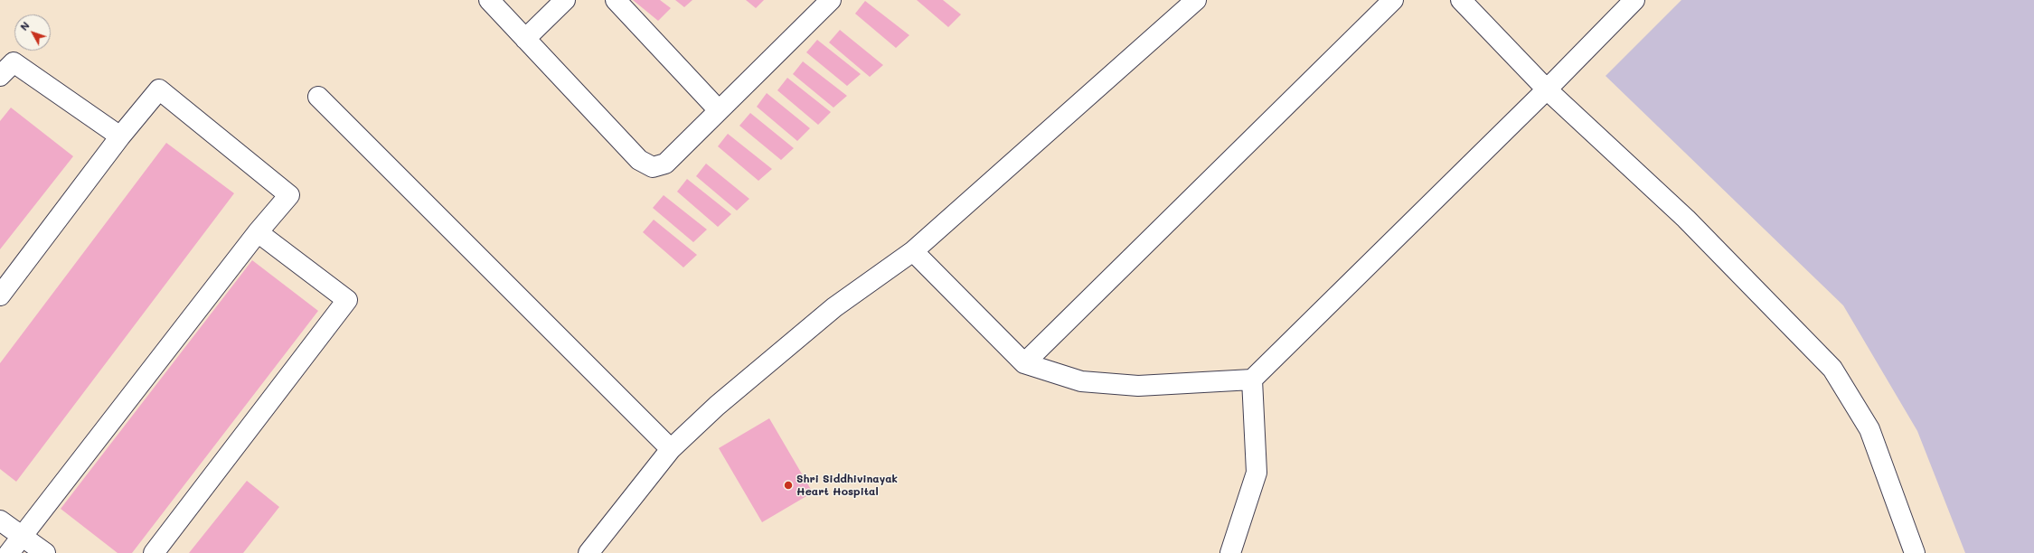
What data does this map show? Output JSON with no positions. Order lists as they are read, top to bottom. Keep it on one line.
{"places":["Shri Siddhivinayak Heart Hospital"],"north":"top left"}
